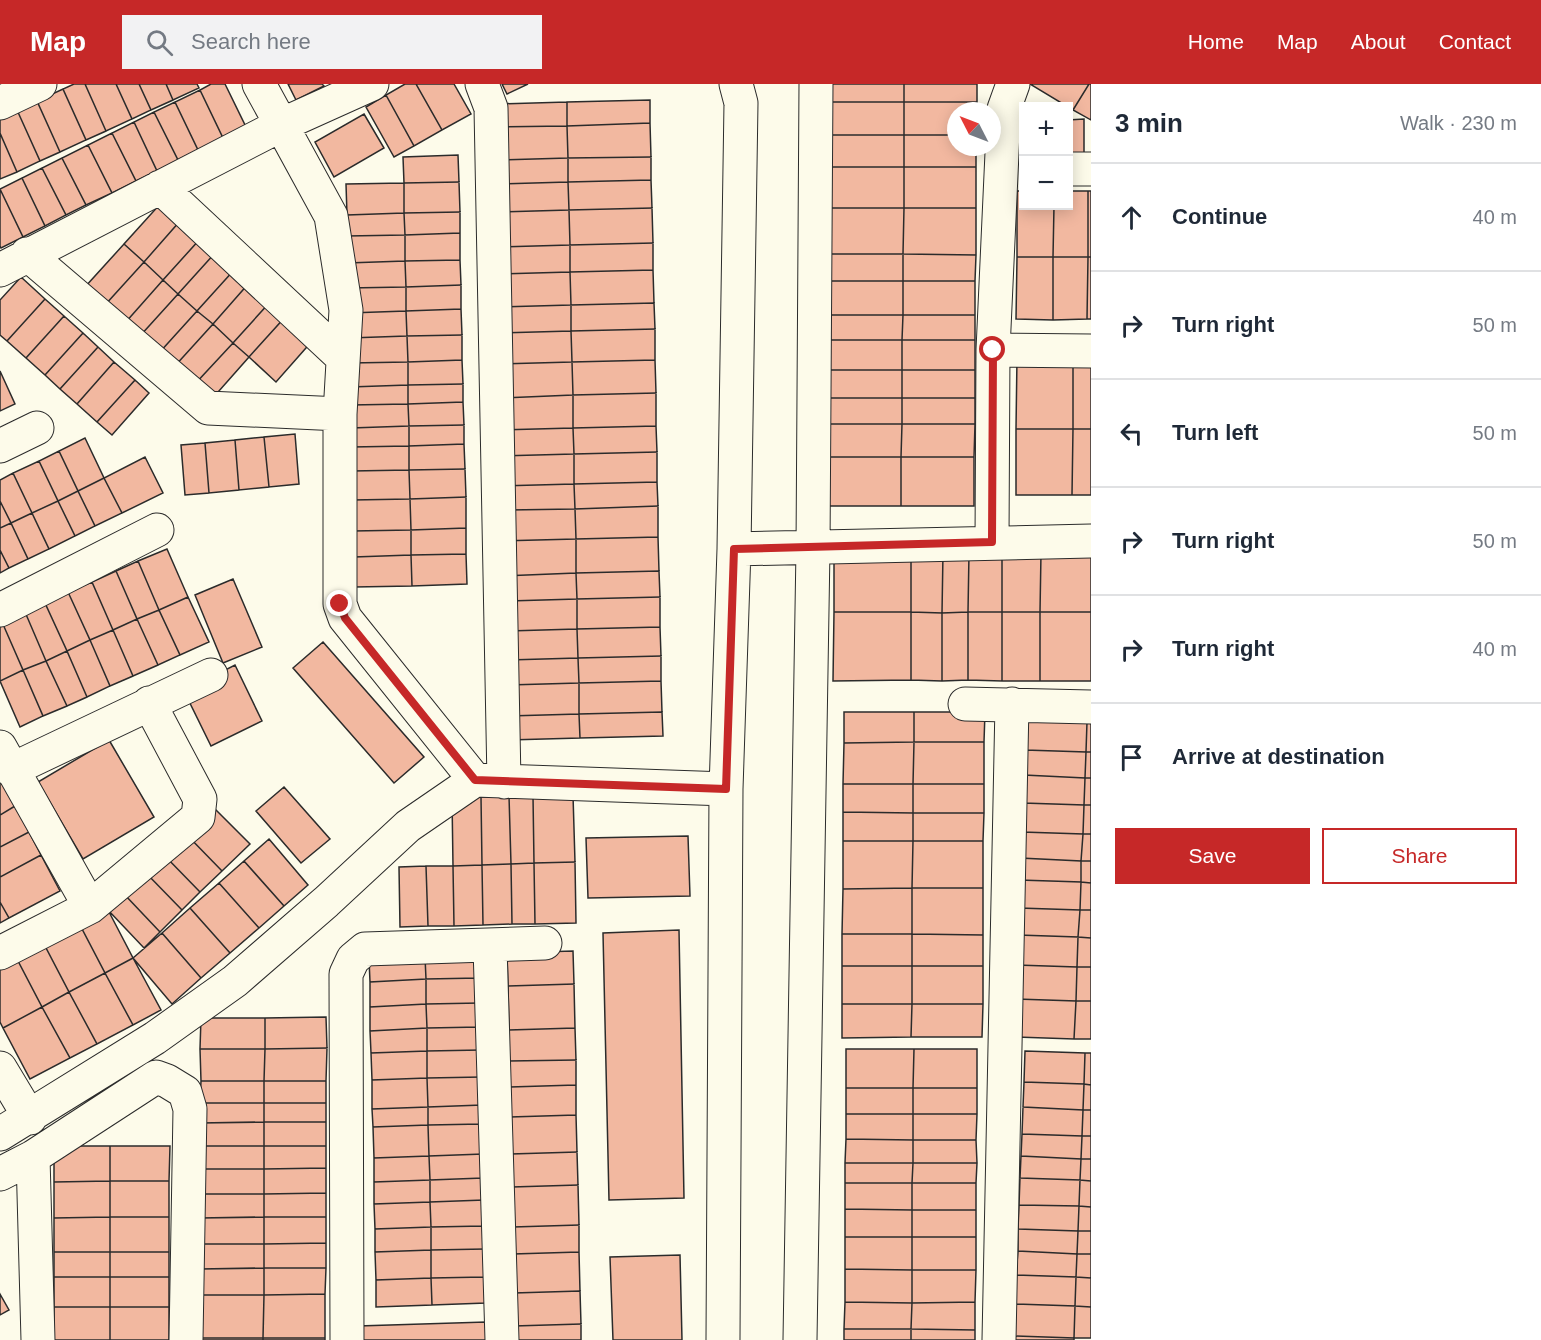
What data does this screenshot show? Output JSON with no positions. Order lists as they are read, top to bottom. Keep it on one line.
{"north":"top left","page":{"header":"Map","search":"Search here","nav":["Home","Map","About","Contact"],"heading":["3 min","Walk · 230 m"],"map_buttons":["+","−"],"list":[["Continue","40 m"],["Turn right","50 m"],["Turn left","50 m"],["Turn right","50 m"],["Turn right","40 m"],"Arrive at destination"],"buttons":["Save","Share"]}}
